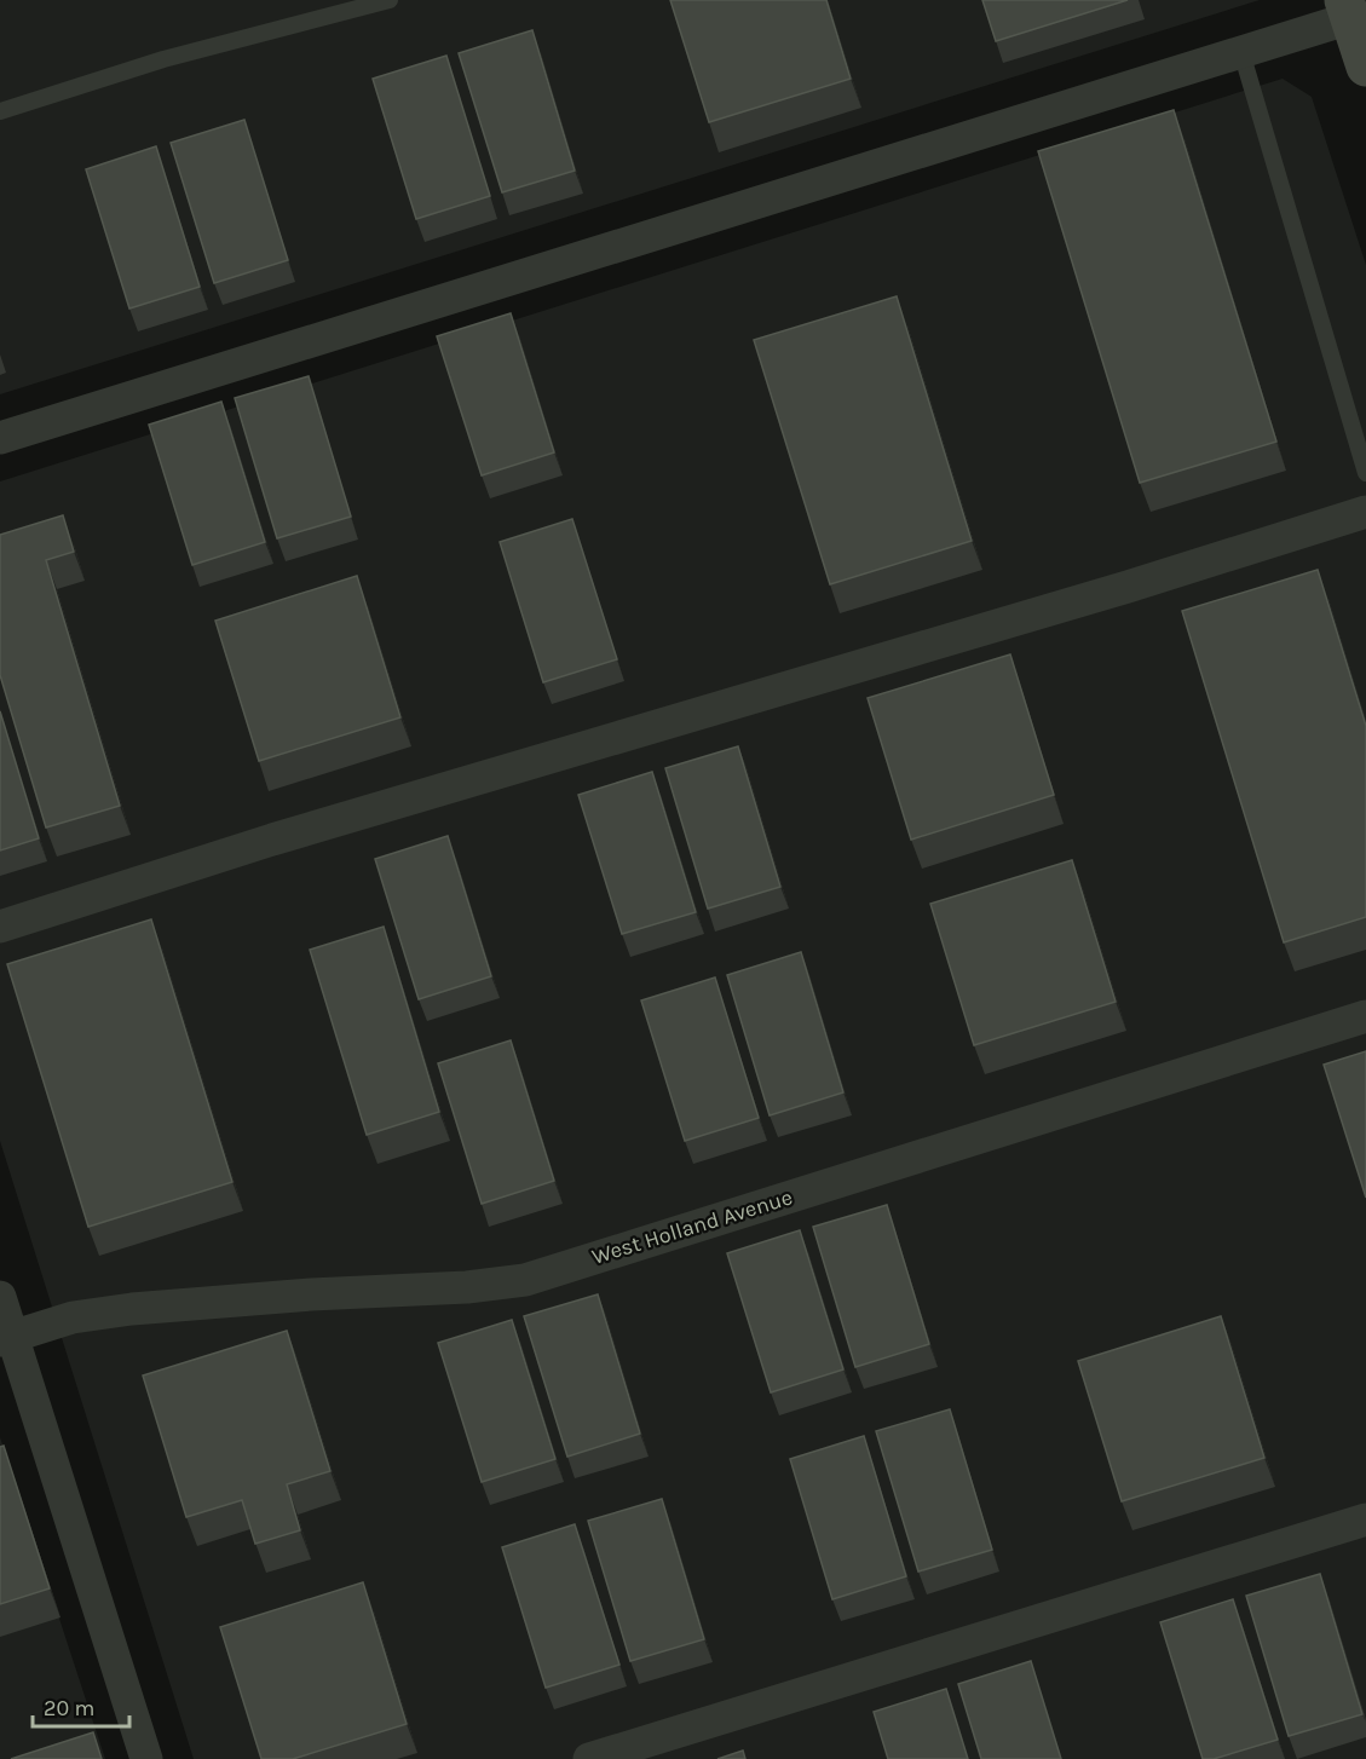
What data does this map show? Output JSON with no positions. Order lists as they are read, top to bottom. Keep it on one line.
{"streets":{"street":["West Holland Avenue"]},"scale_bar":"20 m"}
